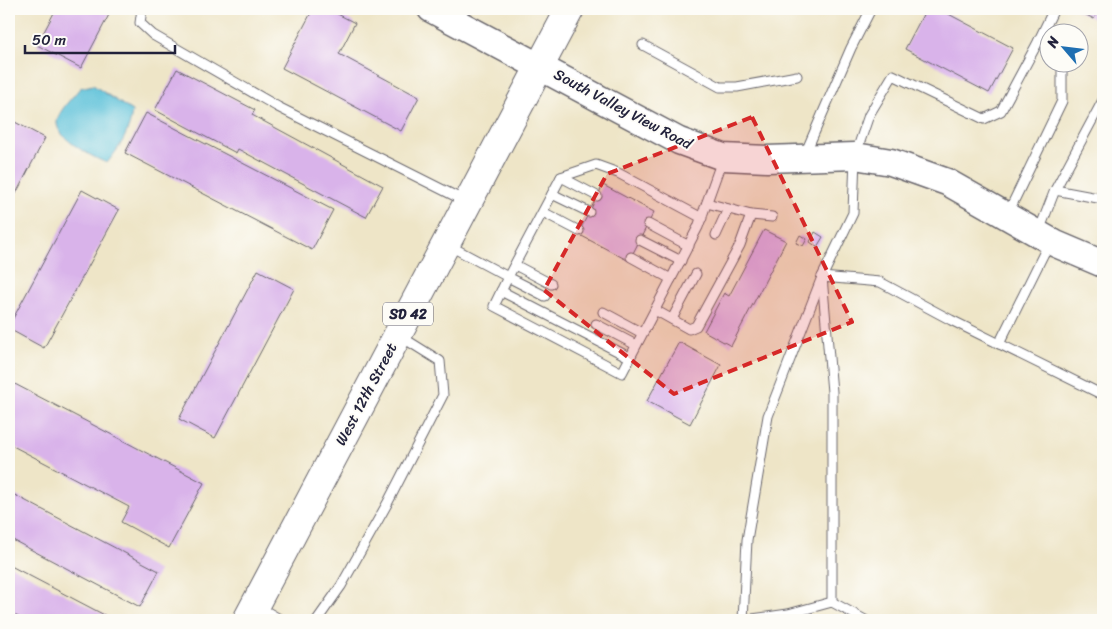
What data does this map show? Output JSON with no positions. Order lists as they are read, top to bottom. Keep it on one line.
{"streets":{"main road":["SD 42","West 12th Street"],"street":["South Valley View Road"]},"crossings":[["South Valley View Road","West 12th Street"]],"scale_bar":"50 m","north":"top left"}
